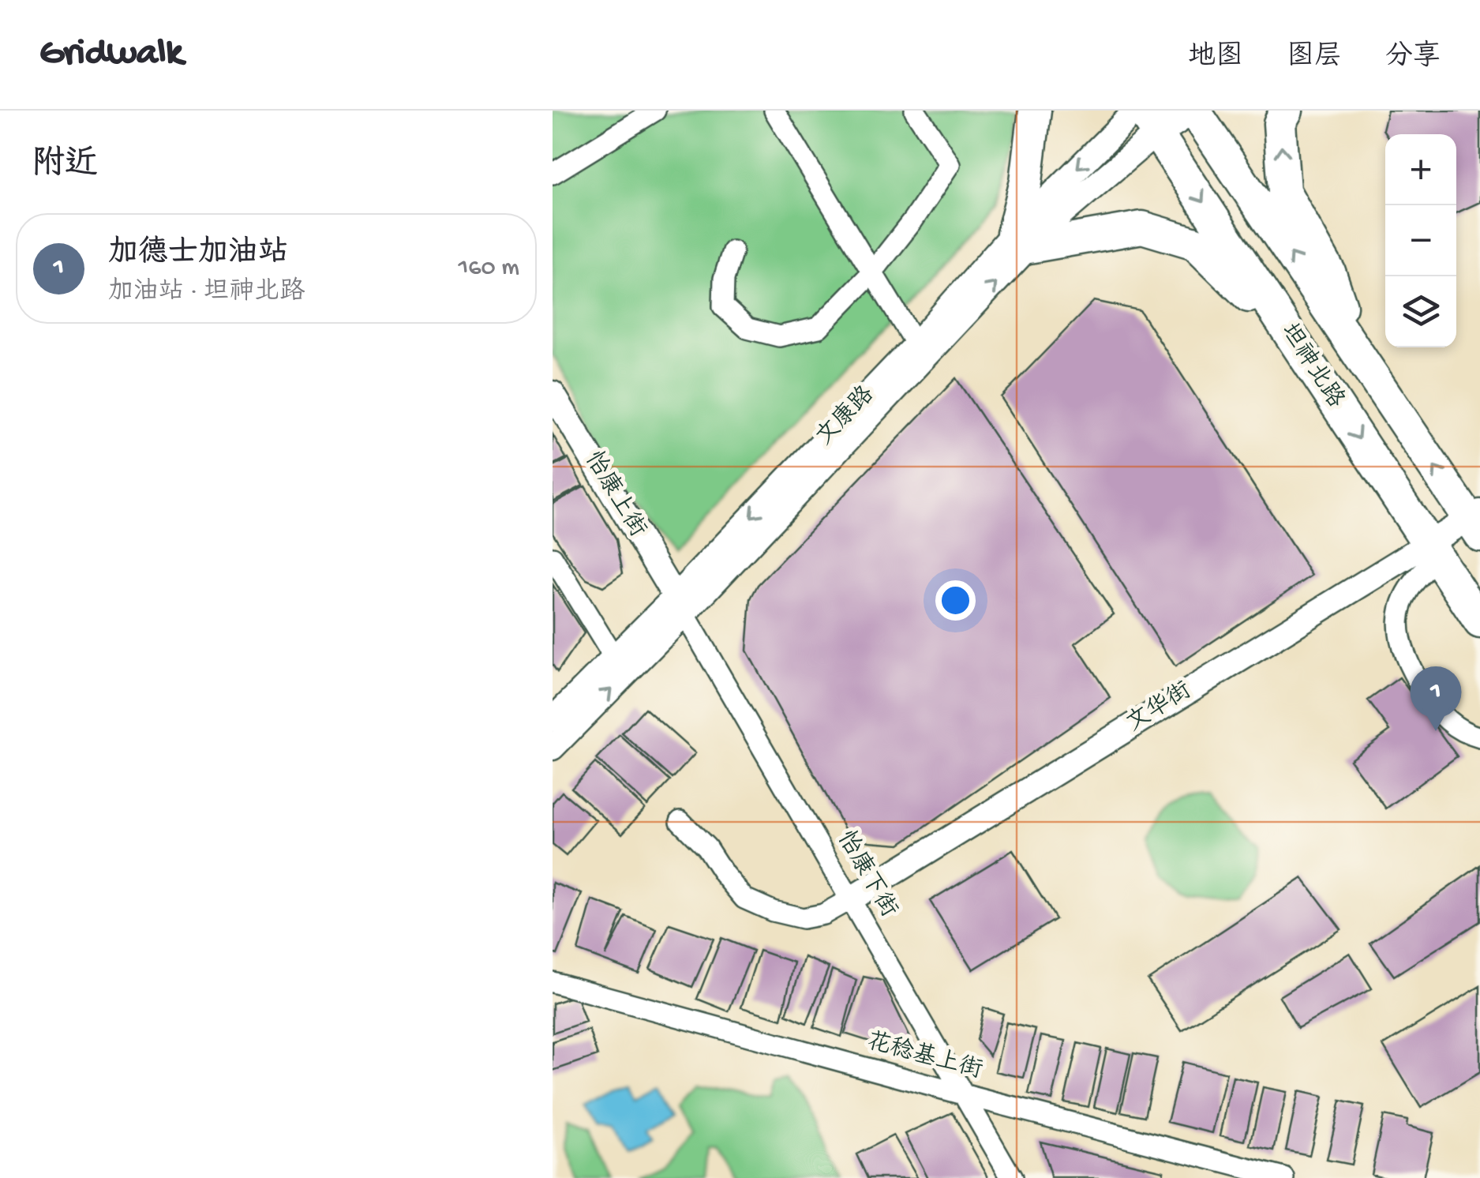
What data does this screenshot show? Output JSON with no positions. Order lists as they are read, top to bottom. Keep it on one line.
{"streets":{"main road":["坦神北路"],"street":["文康路","怡康上街","文华街","怡康下街","花稔基上街"]},"crossings":[["坦神北路","文华街"],["文康路","怡康上街"],["文康路","怡康下街"],["怡康上街","怡康下街"],["文华街","怡康下街"],["怡康下街","花稔基上街"]],"page":{"header":"Gridwalk","nav":["地图","图层","分享"],"heading":"附近","map_buttons":["+","−"],"list":[{"mark":"1","name":"加德士加油站","note":"加油站 · 坦神北路","value":"160 m"}],"pins":"1"}}
